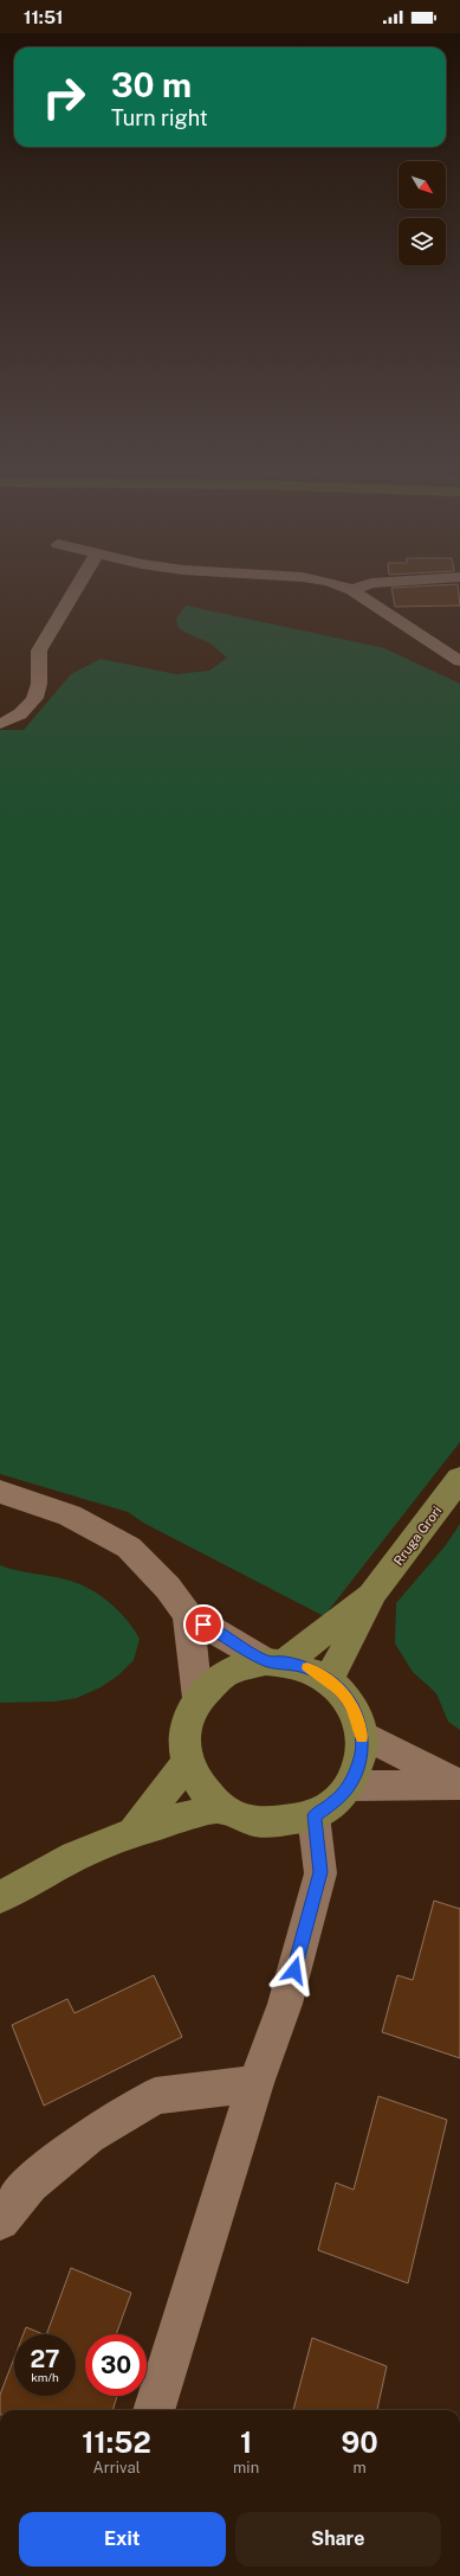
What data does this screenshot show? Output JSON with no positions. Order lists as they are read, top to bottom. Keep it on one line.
{"streets":{"main road":["Rruga Grori"]},"north":"bottom right","page":{"status":"11:51","turn":["30 m","Turn right"],"speed":"27 km/h","limit":"30","eta":["11:52","Arrival","1","min","90","m"],"buttons":["Exit","Share"]}}
